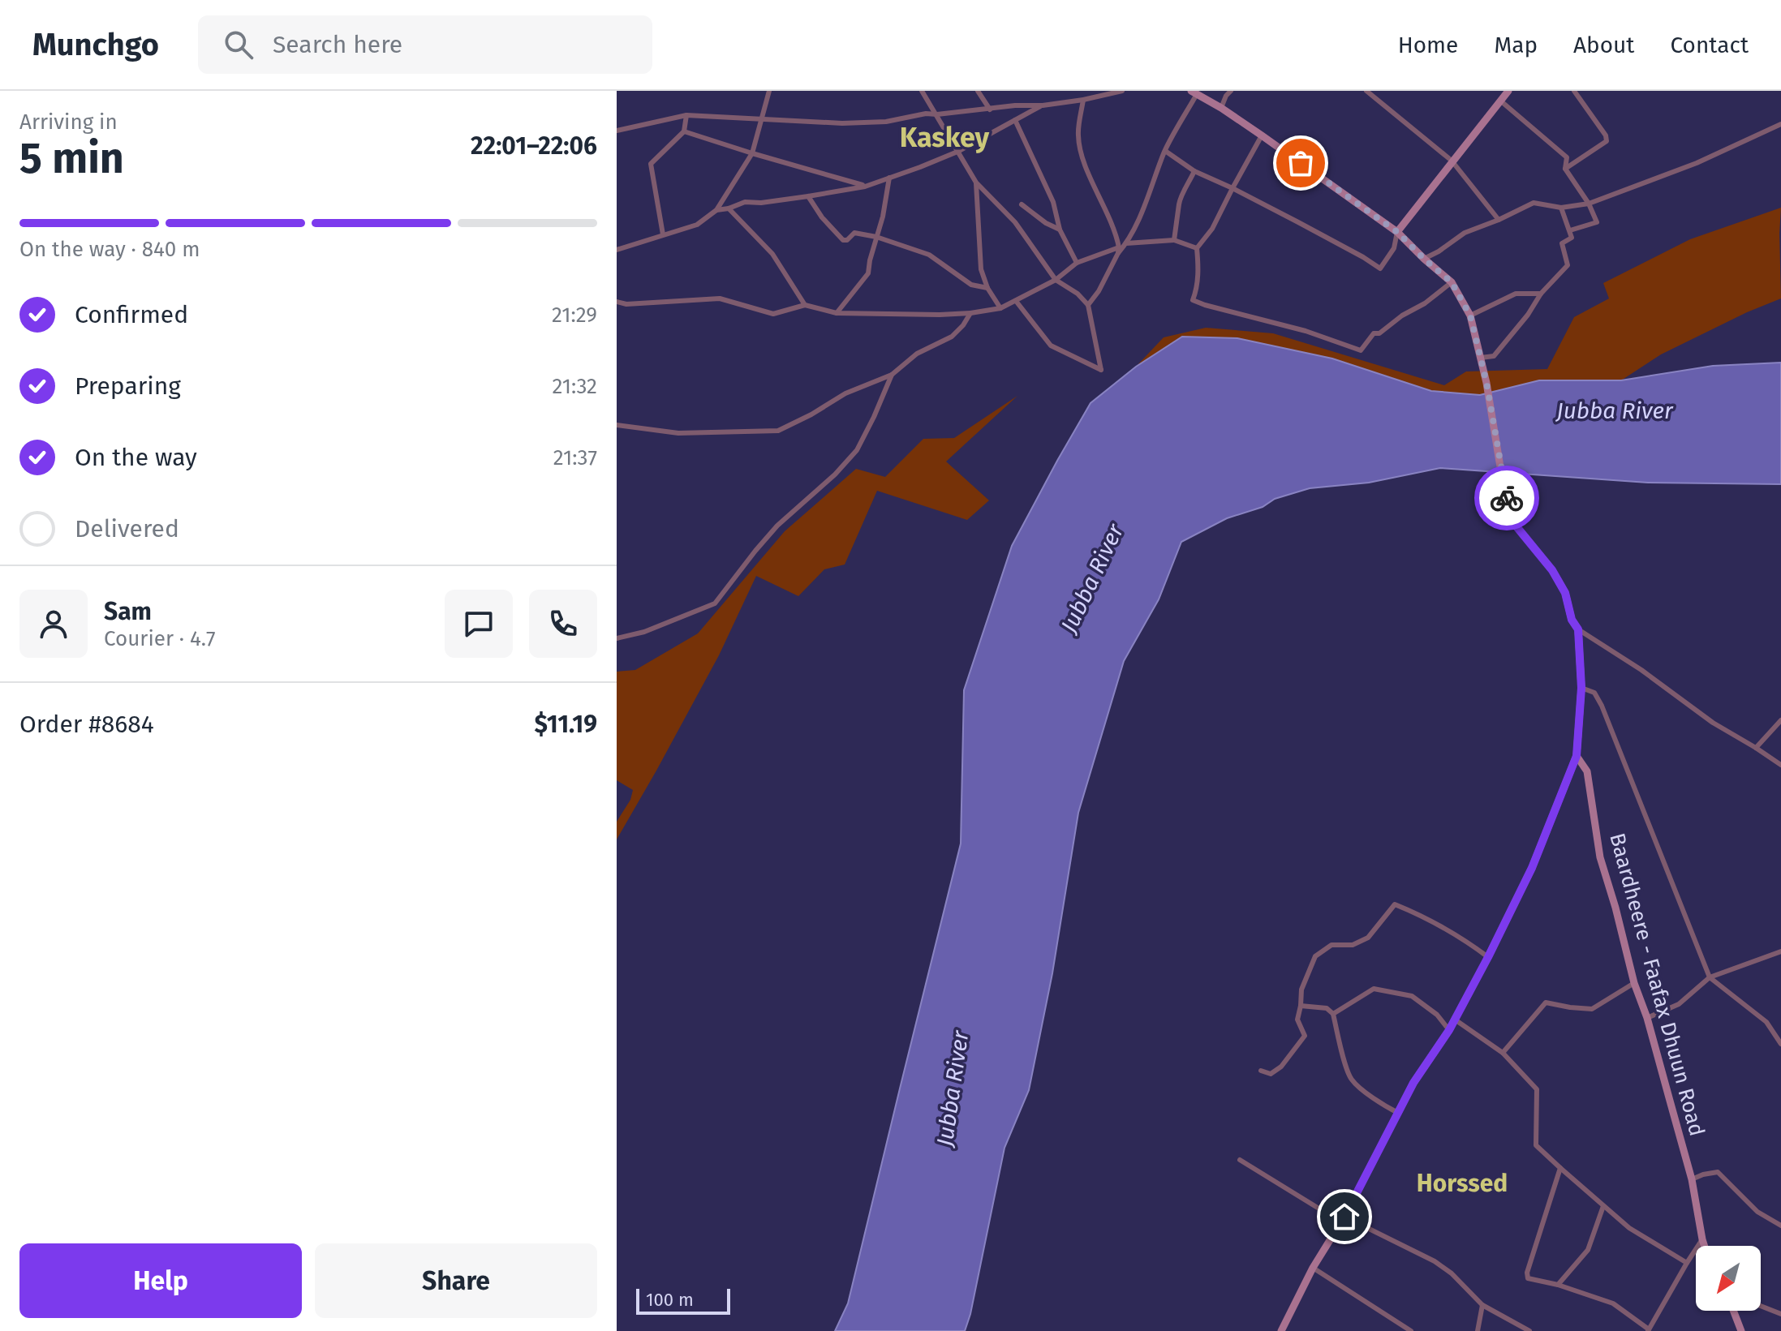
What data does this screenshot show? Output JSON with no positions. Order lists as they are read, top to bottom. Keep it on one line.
{"streets":{"main road":["Baardheere - Faafax Dhuun Road"]},"districts":["Kaskey","Horssed"],"water":["Jubba River"],"scale_bar":"100 m","north":"bottom left","page":{"header":"Munchgo","search":"Search here","nav":["Home","Map","About","Contact"],"heading":["5 min","Arriving in","22:01–22:06"],"panel":["Sam","Courier · 4.7","Order #8684","$11.19"],"bar":"On the way · 840 m","list":[["Confirmed","21:29"],["Preparing","21:32"],["On the way","21:37"],"Delivered"],"buttons":["Help","Share"],"scale":"100 m"}}
